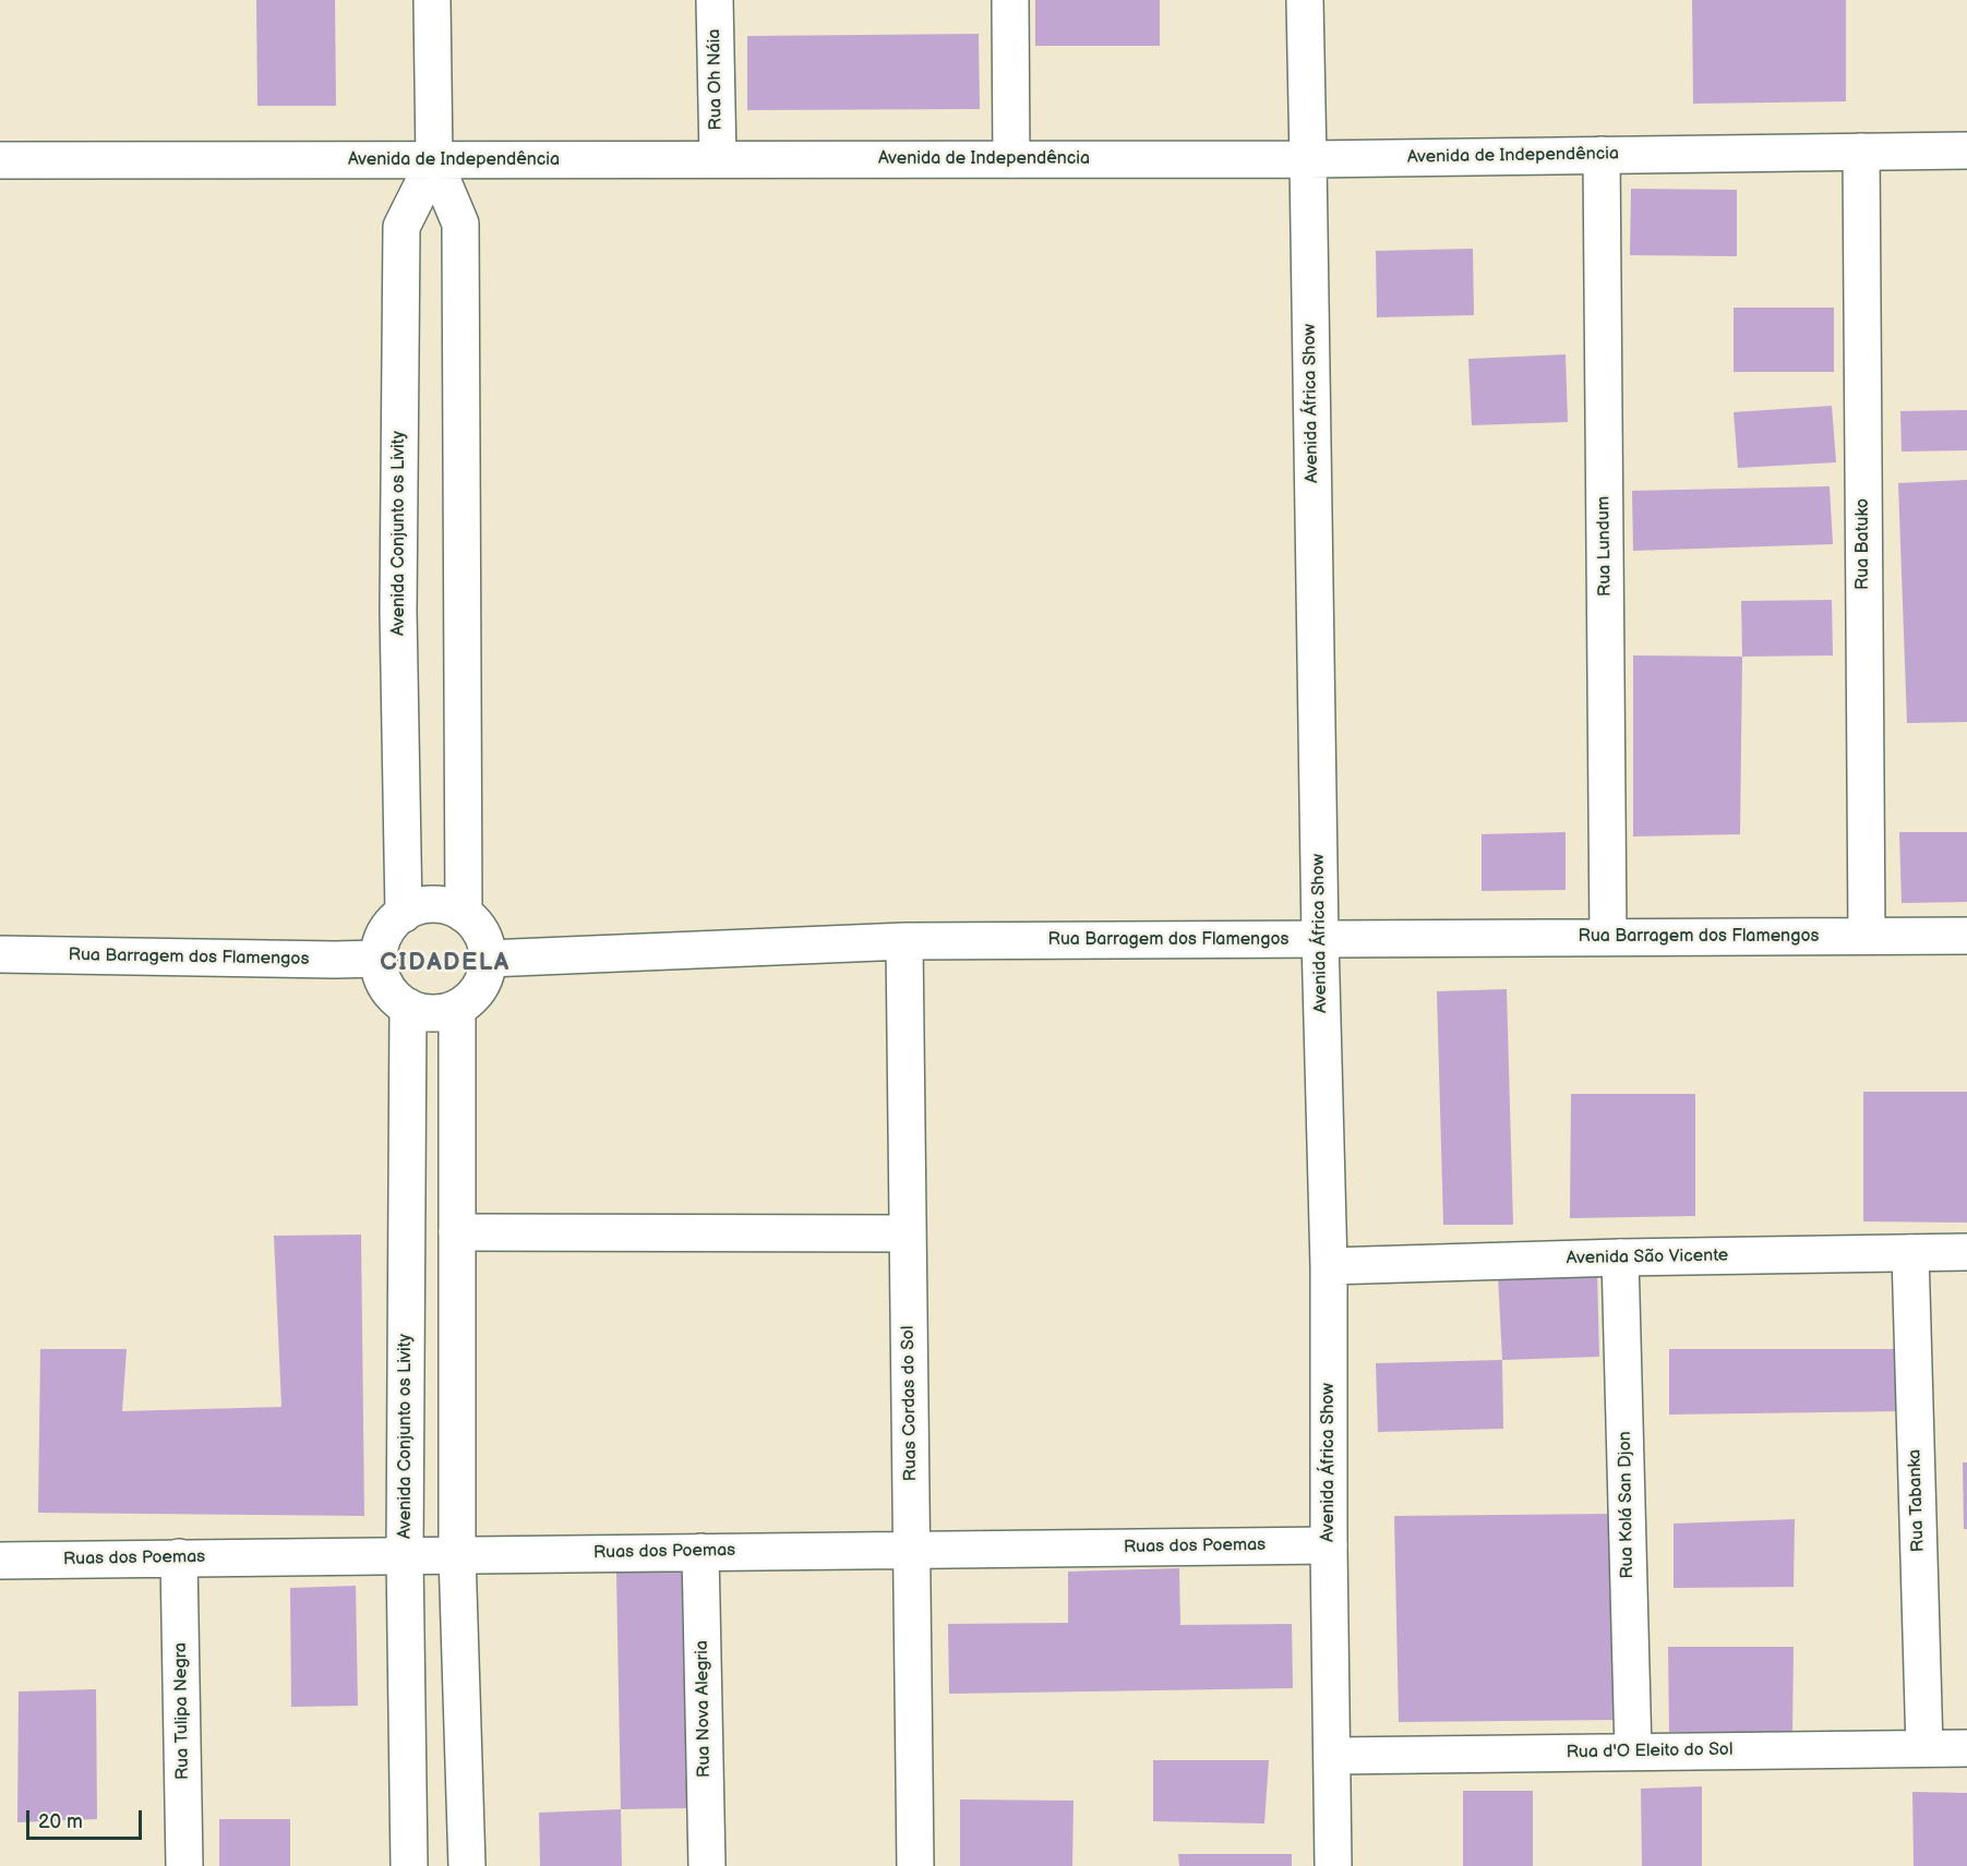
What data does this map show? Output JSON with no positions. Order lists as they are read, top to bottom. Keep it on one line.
{"streets":{"street":["Rua Oh Náia","Avenida de Independência","Avenida África Show","Avenida Conjunto os Livity","Rua Batuko","Rua Lundum","Rua Barragem dos Flamengos","Avenida São Vicente","Ruas Cordas do Sol","Rua Tabanka","Rua Kolá San Djon","Ruas dos Poemas","Rua Nova Alegria","Rua Tulipa Negra","Rua d'O Eleito do Sol"]},"crossings":[["Rua Oh Náia","Avenida de Independência"],["Avenida de Independência","Avenida África Show"],["Avenida de Independência","Avenida Conjunto os Livity"],["Avenida de Independência","Rua Batuko"],["Avenida de Independência","Rua Lundum"],["Avenida África Show","Rua Barragem dos Flamengos"],["Avenida África Show","Avenida São Vicente"],["Avenida África Show","Ruas dos Poemas"],["Avenida África Show","Rua d'O Eleito do Sol"],["Avenida Conjunto os Livity","Rua Barragem dos Flamengos"],["Avenida Conjunto os Livity","Ruas dos Poemas"],["Rua Batuko","Rua Barragem dos Flamengos"],["Rua Lundum","Rua Barragem dos Flamengos"],["Rua Barragem dos Flamengos","Ruas Cordas do Sol"],["Avenida São Vicente","Rua Tabanka"],["Avenida São Vicente","Rua Kolá San Djon"],["Ruas Cordas do Sol","Ruas dos Poemas"],["Rua Tabanka","Rua d'O Eleito do Sol"],["Rua Kolá San Djon","Rua d'O Eleito do Sol"],["Ruas dos Poemas","Rua Nova Alegria"],["Ruas dos Poemas","Rua Tulipa Negra"]],"districts":["CIDADELA"],"scale_bar":"20 m"}
